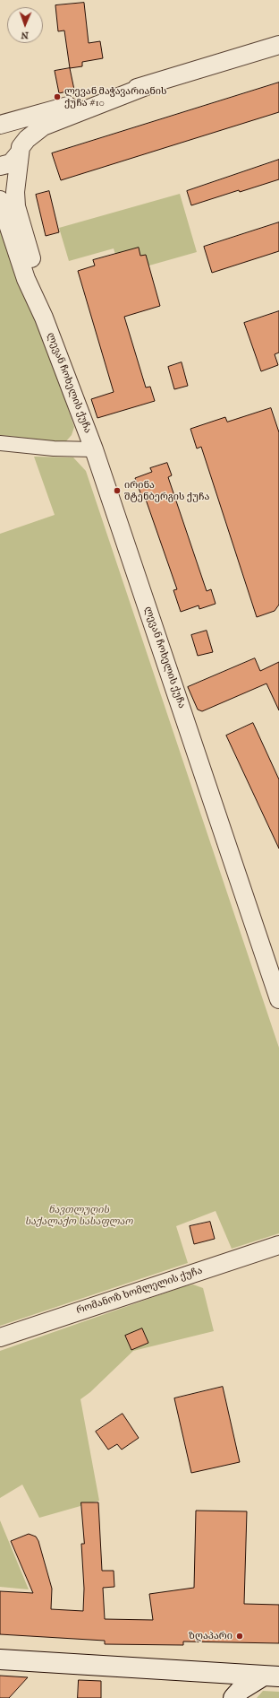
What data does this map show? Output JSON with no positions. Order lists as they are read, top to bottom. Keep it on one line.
{"streets":{"street":["ლევან ჩოხელის ქუჩა","რომანოზ ხომლელის ქუჩა"]},"parks":["ნავთლუღის საქალაქო სასაფლაო"],"places":["ლევან მაჭავარიანის ქუჩა #10","ირინა შტენბერგის ქუჩა","ზღაპარი"],"north":"bottom"}
